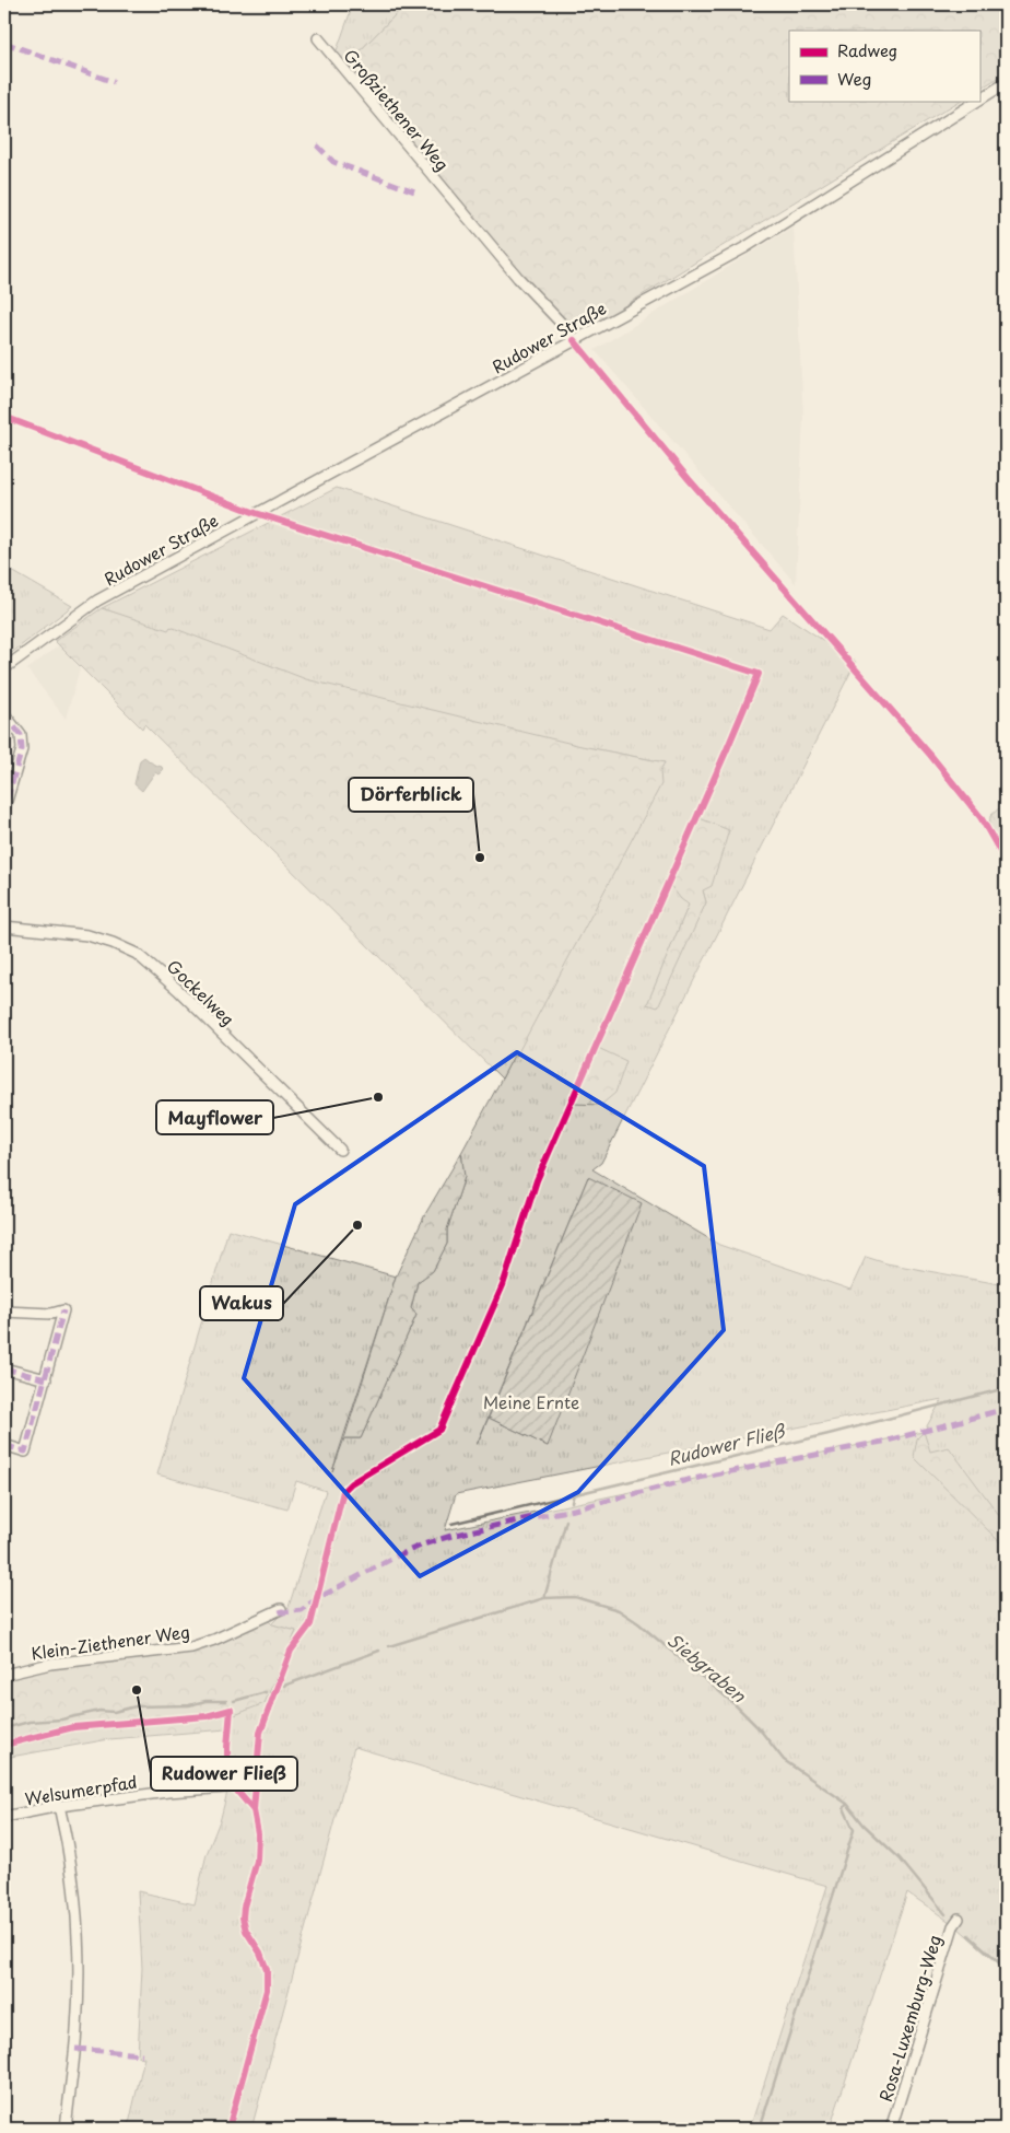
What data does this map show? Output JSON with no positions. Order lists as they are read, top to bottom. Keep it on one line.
{"streets":{"street":["Großziethener Weg","Rudower Straße","Gockelweg","Klein-Ziethener Weg","Welsumerpfad","Rosa-Luxemburg-Weg"]},"crossings":[["Großziethener Weg","Rudower Straße"]],"water":["Rudower Fließ","Siebgraben"],"parks":["Meine Ernte"],"places":["Dörferblick","Mayflower","Wakus","Rudower Fließ"],"legend":["Radweg","Weg"]}
